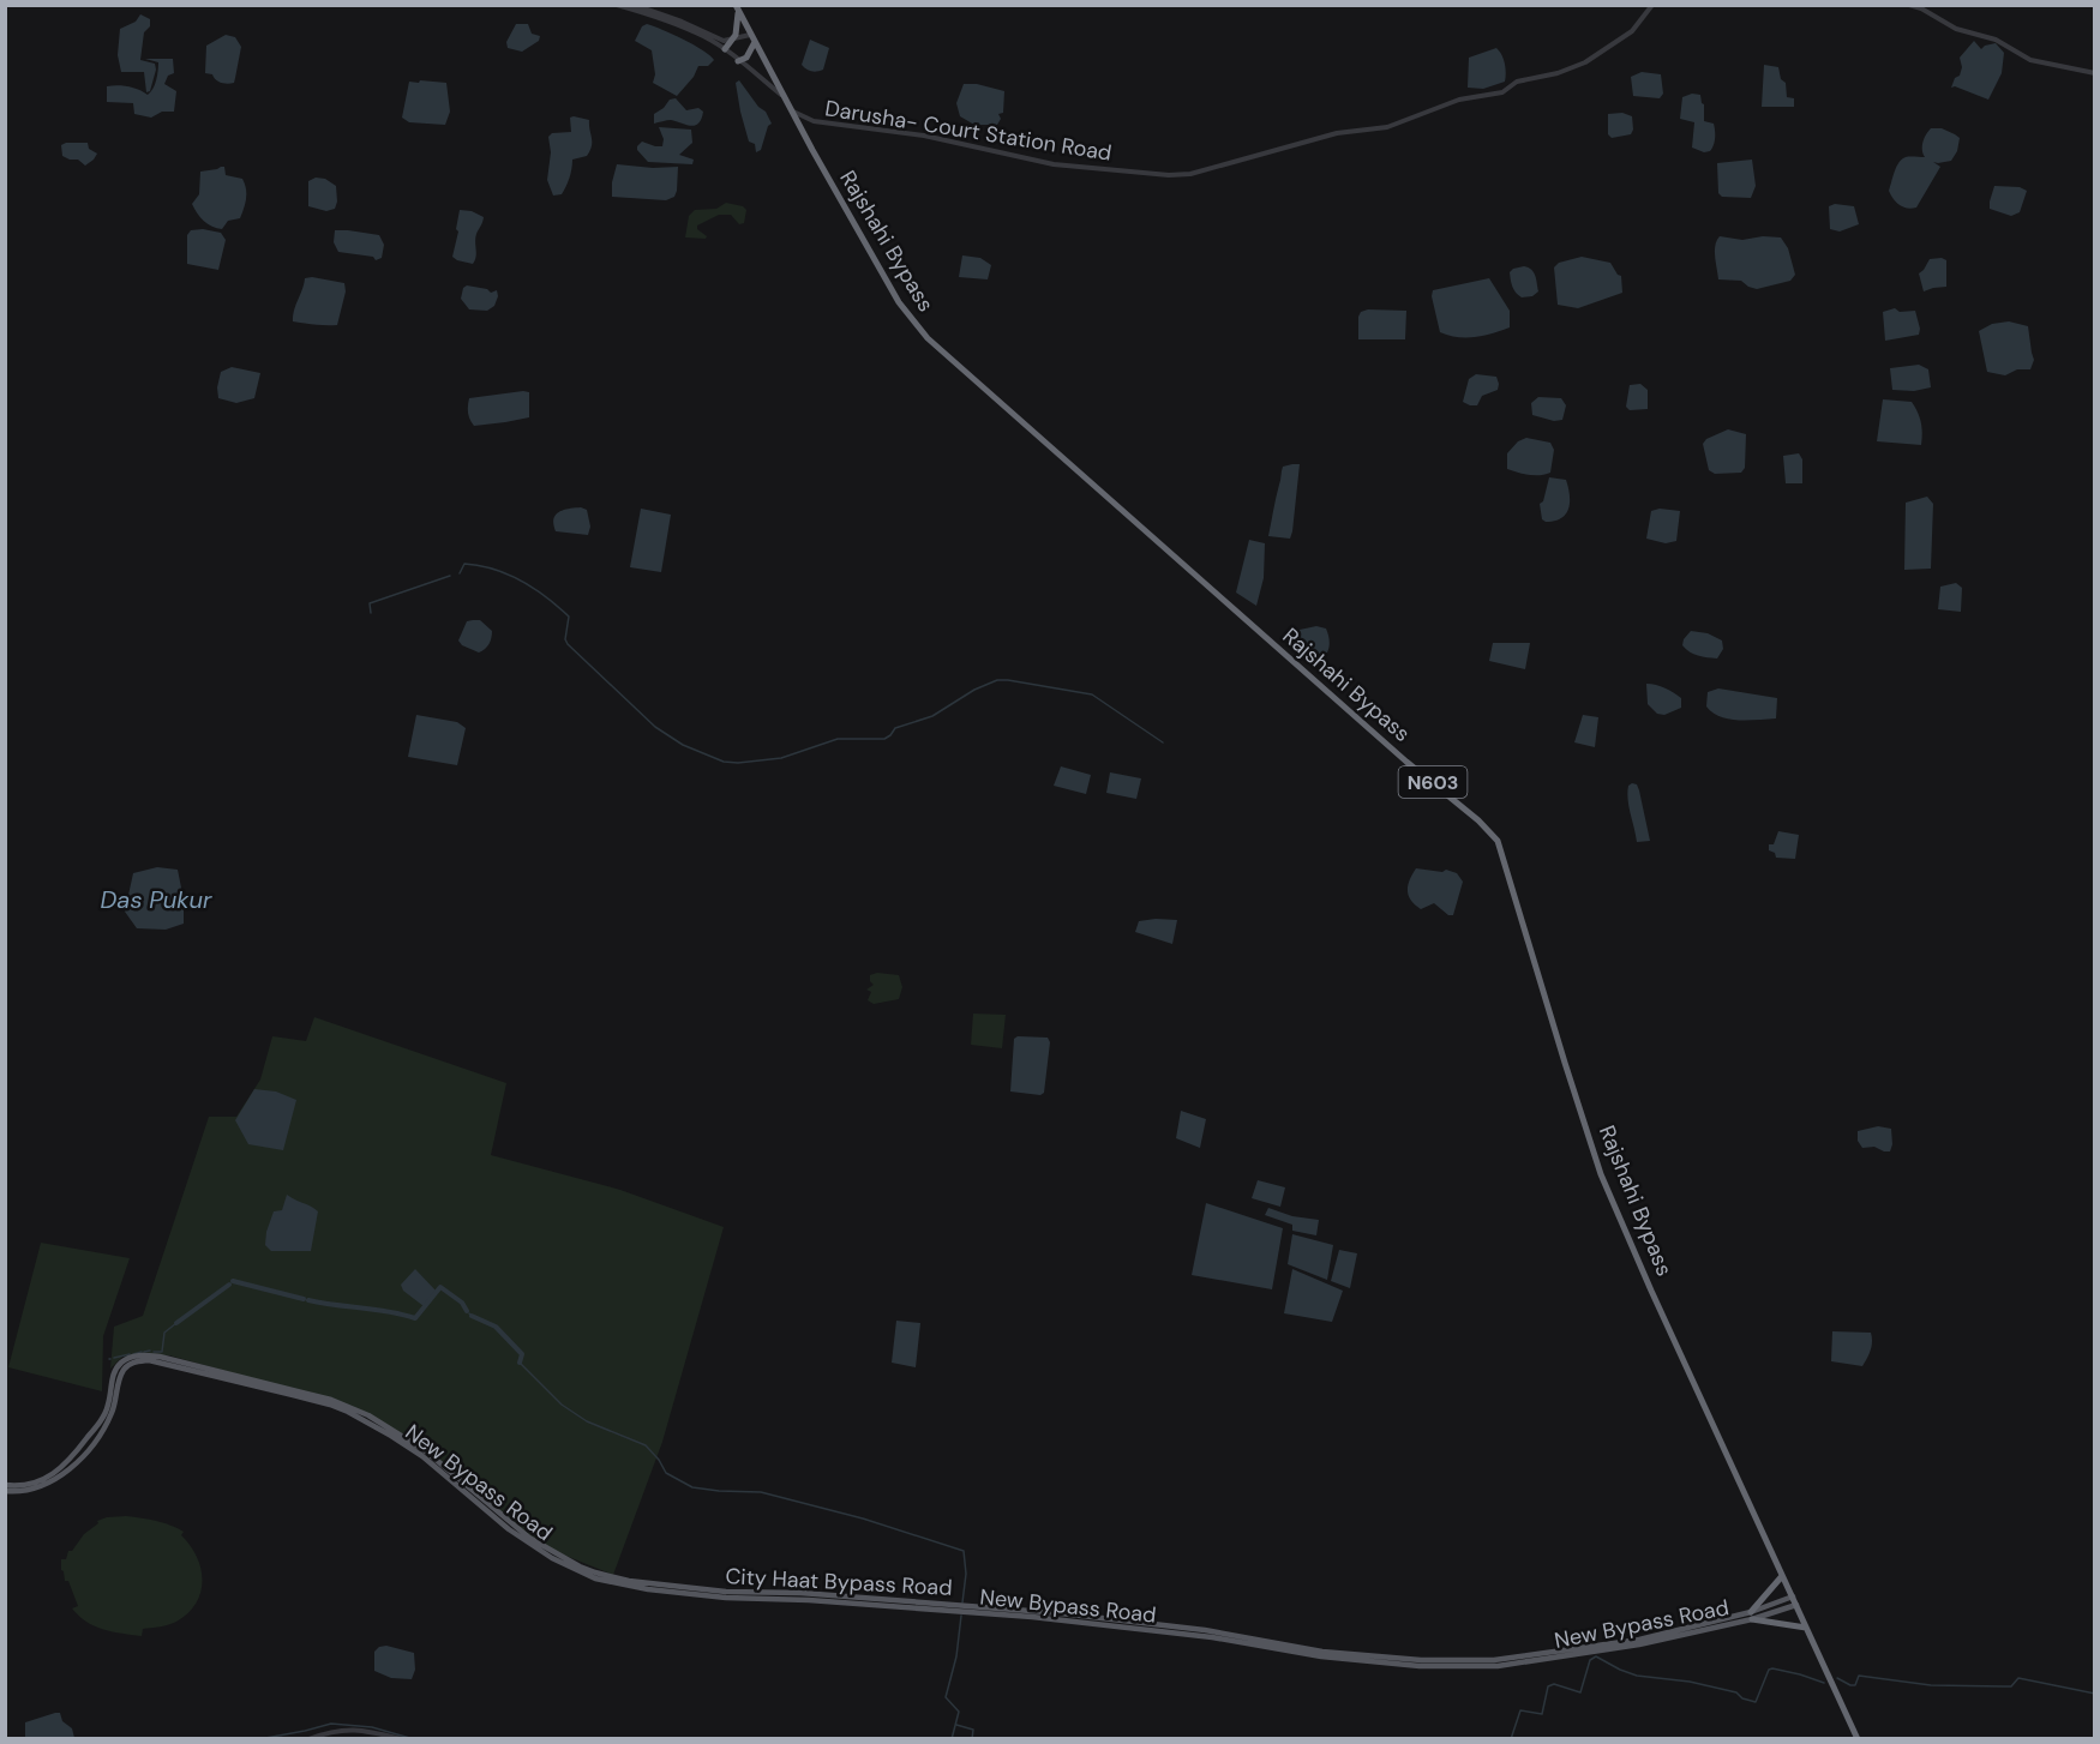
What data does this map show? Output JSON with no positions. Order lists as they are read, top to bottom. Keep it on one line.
{"streets":{"highway":["Rajshahi Bypass","N603"],"main road":["New Bypass Road","City Haat Bypass Road"],"street":["Darusha- Court Station Road"]},"crossings":[["Darusha- Court Station Road","Rajshahi Bypass"],["Rajshahi Bypass","New Bypass Road"],["Rajshahi Bypass","City Haat Bypass Road"],["New Bypass Road","City Haat Bypass Road"]],"water":["Das Pukur"]}
